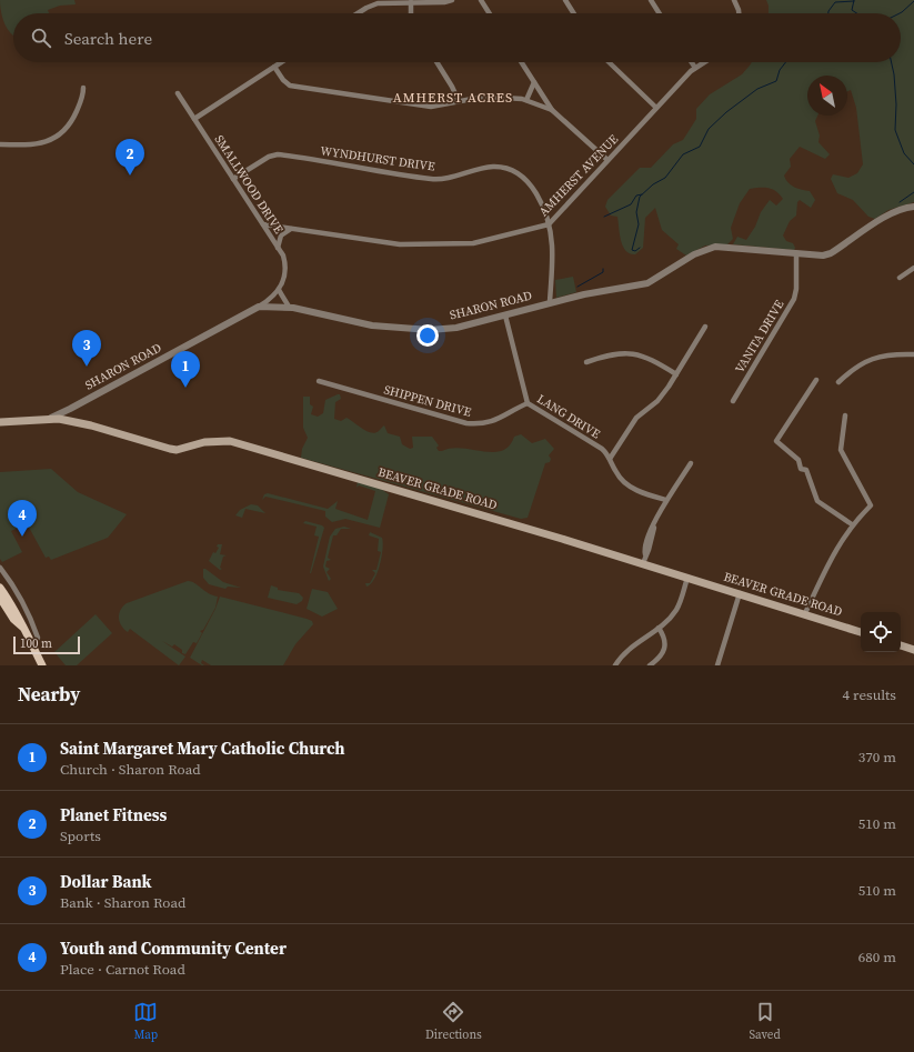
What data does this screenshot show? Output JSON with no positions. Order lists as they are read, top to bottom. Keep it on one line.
{"streets":{"main road":["BEAVER GRADE ROAD"],"street":["WYNDHURST DRIVE","AMHERST AVENUE","SMALLWOOD DRIVE","SHARON ROAD","VANITA DRIVE","SHIPPEN DRIVE","LANG DRIVE"]},"crossings":[["WYNDHURST DRIVE","AMHERST AVENUE"],["WYNDHURST DRIVE","SMALLWOOD DRIVE"],["WYNDHURST DRIVE","SHARON ROAD"],["AMHERST AVENUE","SMALLWOOD DRIVE"],["SHARON ROAD","VANITA DRIVE"],["SHARON ROAD","LANG DRIVE"],["SHARON ROAD","BEAVER GRADE ROAD"],["SHIPPEN DRIVE","LANG DRIVE"]],"districts":["AMHERST ACRES"],"scale_bar":"100 m","north":"top left","page":{"search":"Search here","pins":["2","3","1","4"],"scale":"100 m","heading":["Nearby","4 results"],"list":[{"mark":"1","name":"Saint Margaret Mary Catholic Church","note":"Church · Sharon Road","value":"370 m"},{"mark":"2","name":"Planet Fitness","note":"Sports","value":"510 m"},{"mark":"3","name":"Dollar Bank","note":"Bank · Sharon Road","value":"510 m"},{"mark":"4","name":"Youth and Community Center","note":"Place · Carnot Road","value":"680 m"}],"nav":["Map","Directions","Saved"]}}
